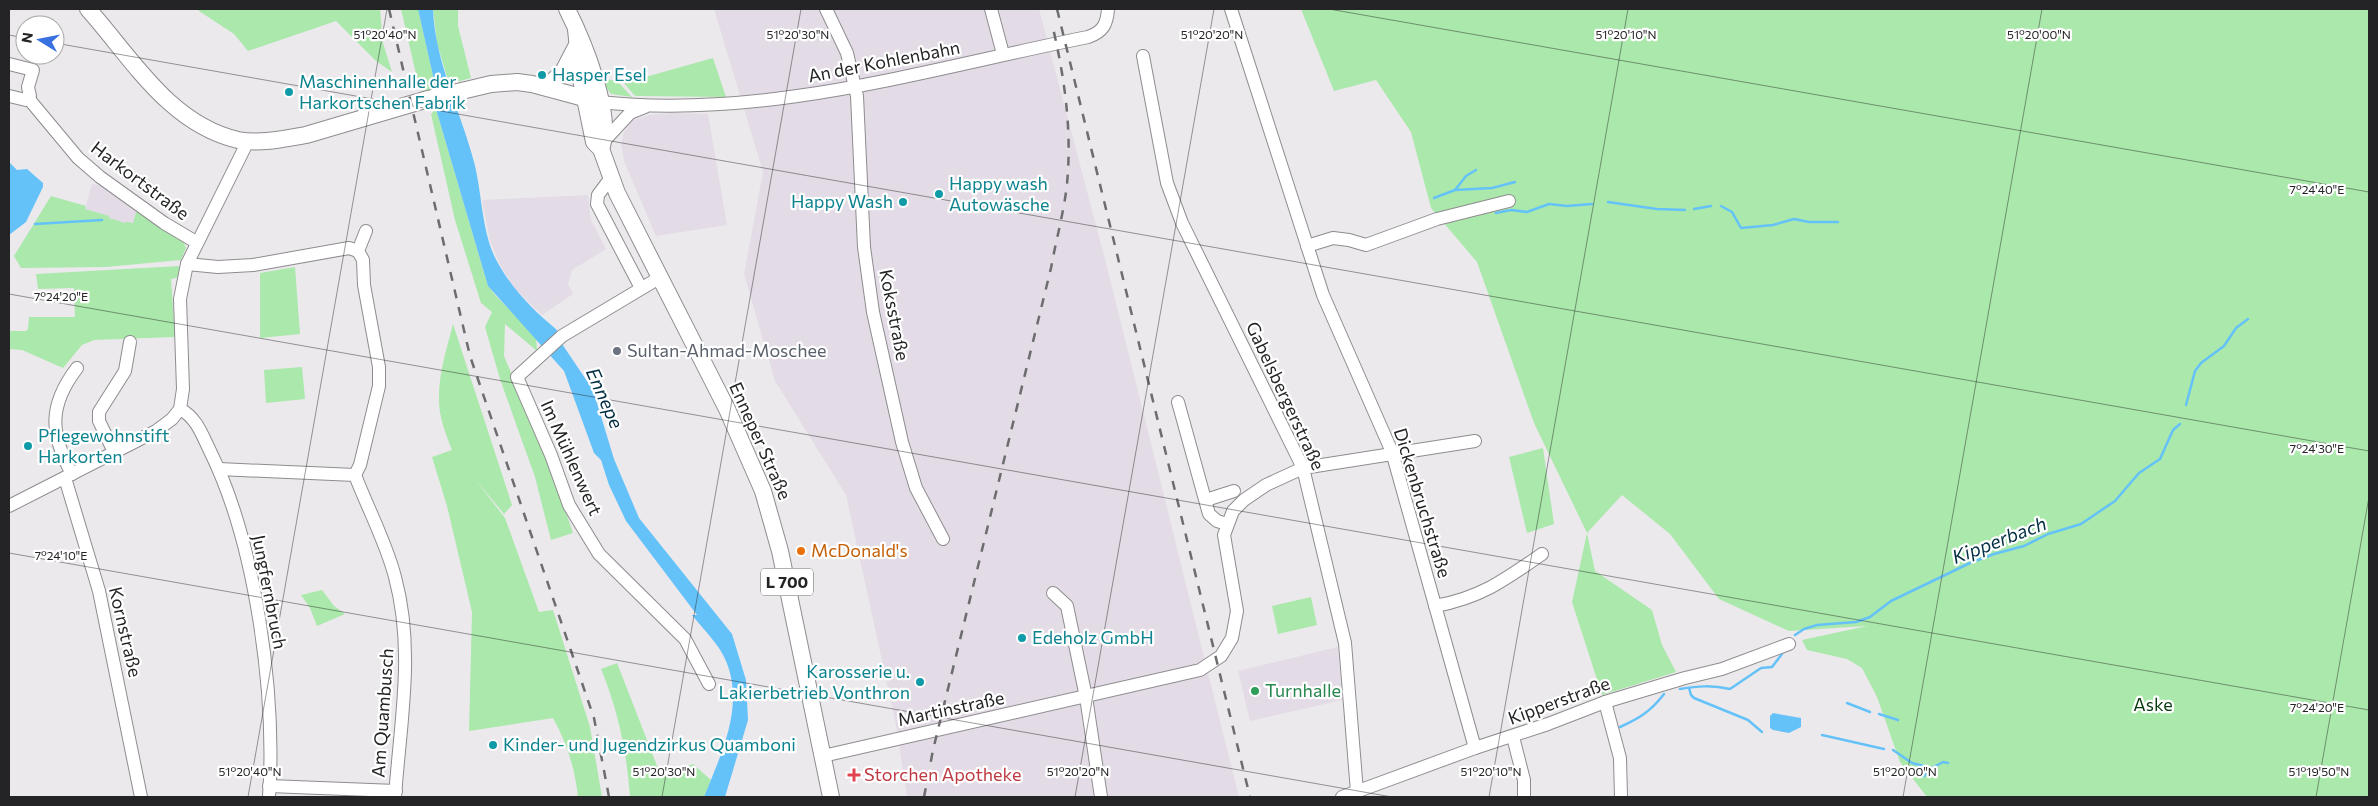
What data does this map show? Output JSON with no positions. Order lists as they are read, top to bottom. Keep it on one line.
{"streets":{"main road":["Enneper Straße","L 700"],"street":["An der Kohlenbahn","Harkortstraße","Koksstraße","Gabelsbergerstraße","Im Mühlenwert","Dickenbruchstraße","Jungfernbruch","Kornstraße","Kipperstraße","Martinstraße","Am Quambusch"]},"crossings":[["An der Kohlenbahn","Koksstraße"],["An der Kohlenbahn","Enneper Straße"],["Harkortstraße","Jungfernbruch"],["Gabelsbergerstraße","Kipperstraße"],["Enneper Straße","Im Mühlenwert"],["Enneper Straße","Martinstraße"],["Dickenbruchstraße","Kipperstraße"]],"water":["Ennepe","Kipperbach"],"parks":["Aske"],"places":{"other":["Hasper Esel","Maschinenhalle der Harkortschen Fabrik","Happy wash Autowäsche","Happy Wash","Sultan-Ahmad-Moschee","Pflegewohnstift Harkorten","McDonald's","Edeholz GmbH","Karosserie u. Lakierbetrieb Vonthron","Turnhalle","Kinder- und Jugendzirkus Quamboni"],"health":["Storchen Apotheke"]},"north":"left","coordinates":["51°20'40\"N","51°20'30\"N","51°20'20\"N","51°20'10\"N","51°20'00\"N","7°24'40\"E","7°24'20\"E","7°24'30\"E","7°24'10\"E","51°19'50\"N"]}
